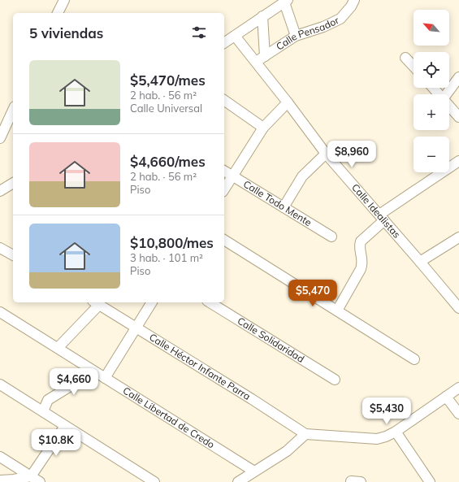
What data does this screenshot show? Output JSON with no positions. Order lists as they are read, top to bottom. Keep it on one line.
{"streets":{"street":["Calle Pensador","Calle Todo Mente","Calle Idealistas","Calle Solidaridad","Calle Héctor Infante Parra","Calle Libertad de Credo"]},"crossings":[["Calle Pensador","Calle Idealistas"]],"north":"top left","page":{"map_buttons":["+","−"],"heading":"5 viviendas","list":[{"name":"$5,470/mes","note":"2 hab. · 56 m² · Calle Universal"},{"name":"$4,660/mes","note":"2 hab. · 56 m² · Piso"},{"name":"$10,800/mes","note":"3 hab. · 101 m² · Piso"}],"price":["$8,960","$5,470","$4,660","$5,430","$10.8K"]}}
